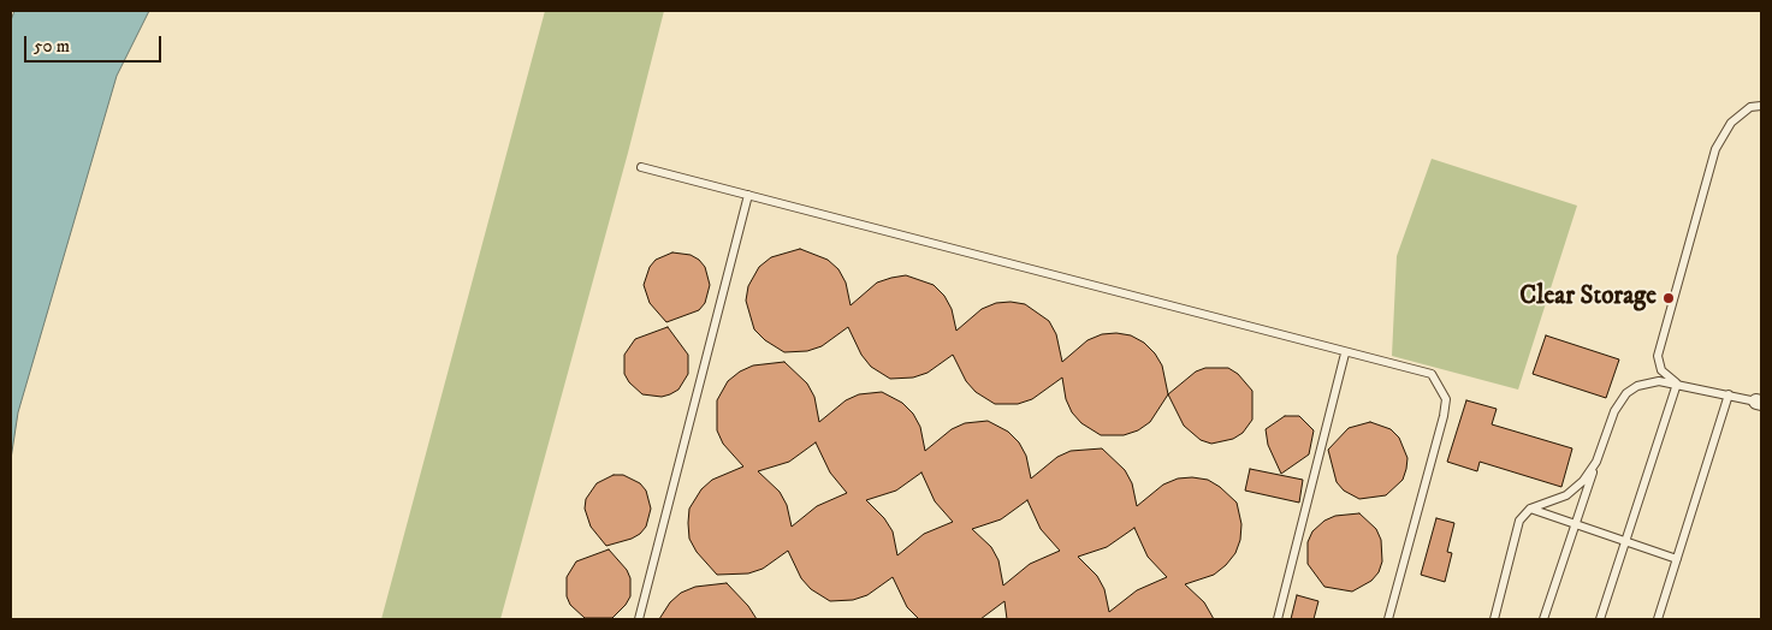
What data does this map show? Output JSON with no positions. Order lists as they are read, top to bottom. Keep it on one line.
{"places":["Clear Storage"],"scale_bar":"50 m"}
